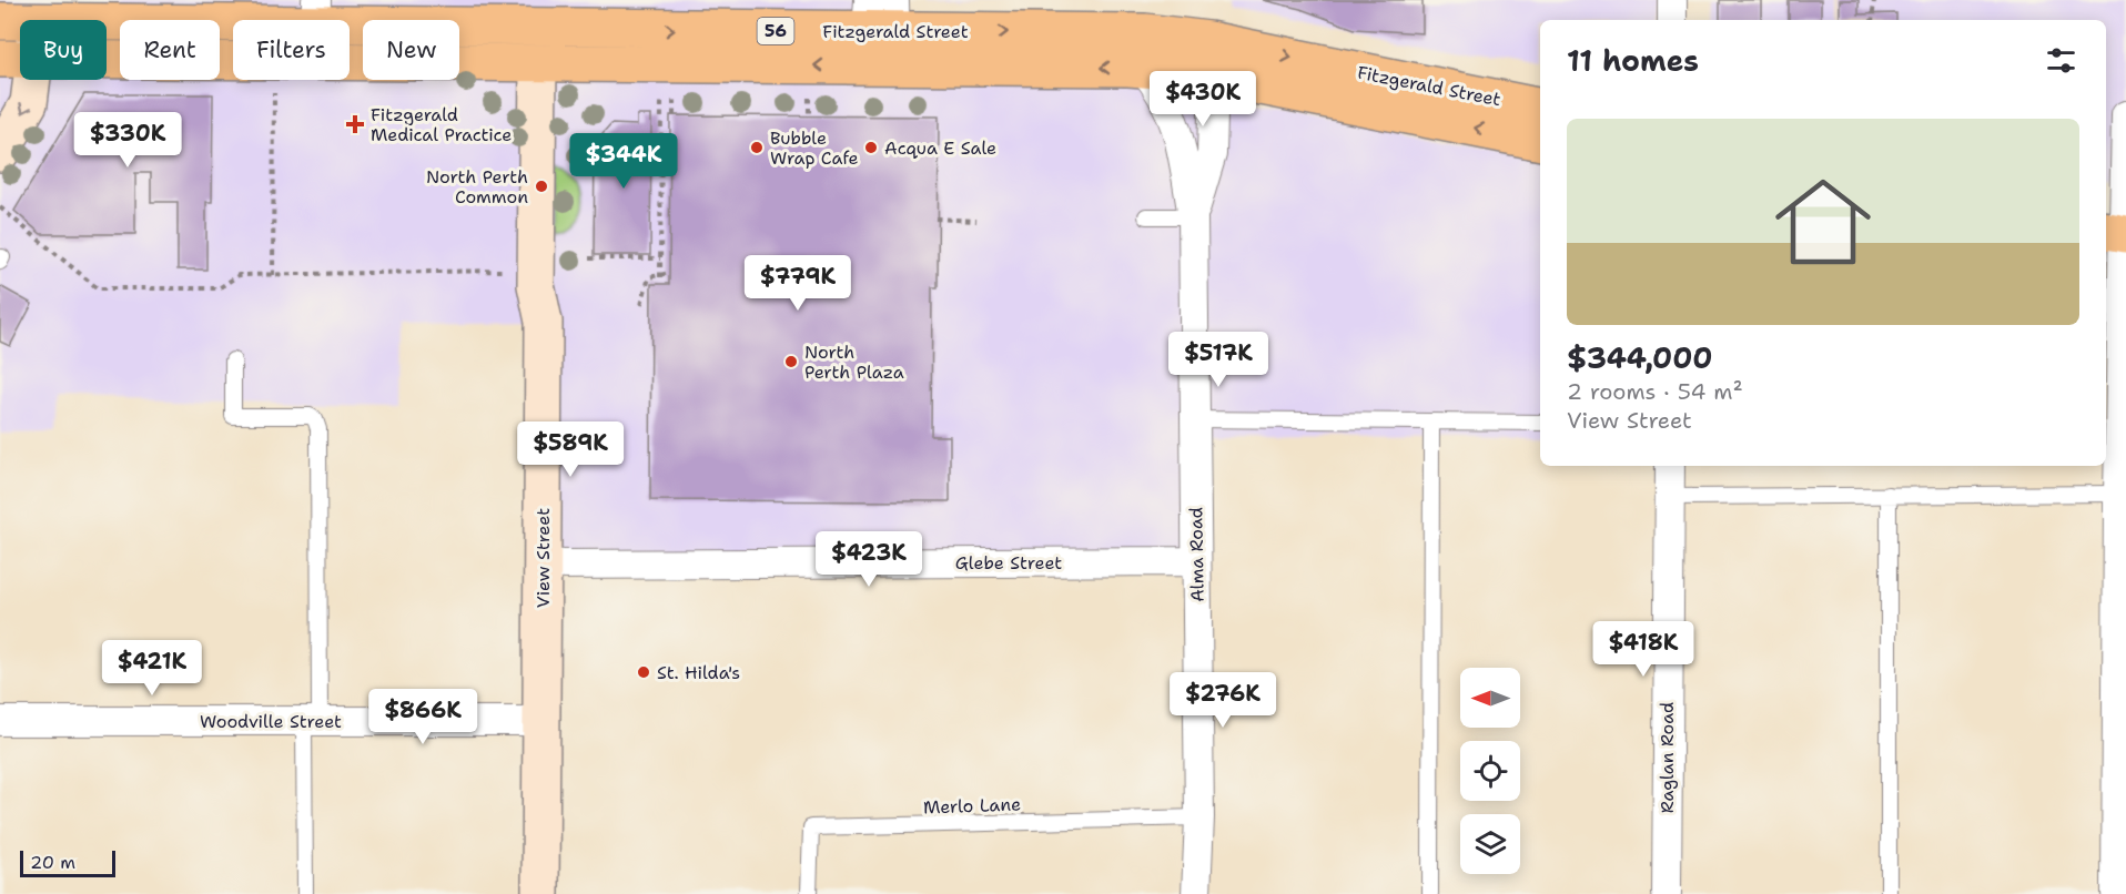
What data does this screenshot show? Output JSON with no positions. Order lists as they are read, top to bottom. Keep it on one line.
{"streets":{"main road":["56","Fitzgerald Street"],"street":["Alma Road","View Street","Glebe Street","Woodville Street","Raglan Road"],"lane":["Merlo Lane"]},"crossings":[["Fitzgerald Street","Alma Road"],["Fitzgerald Street","View Street"],["Alma Road","Glebe Street"],["Alma Road","Merlo Lane"],["View Street","Glebe Street"],["View Street","Woodville Street"]],"places":{"health":["Fitzgerald Medical Practice"],"other":["Bubble Wrap Cafe","Acqua E Sale","North Perth Common","North Perth Plaza","St. Hilda's"]},"scale_bar":"20 m","north":"left","page":{"chip":["Buy","Rent","Filters","New"],"heading":"11 homes","price":["$430K","$330K","$344K","$779K","$517K","$589K","$423K","$418K","$421K","$276K","$866K"],"list":[{"name":"$344,000","note":"2 rooms · 54 m² · View Street"}],"scale":"20 m"}}
